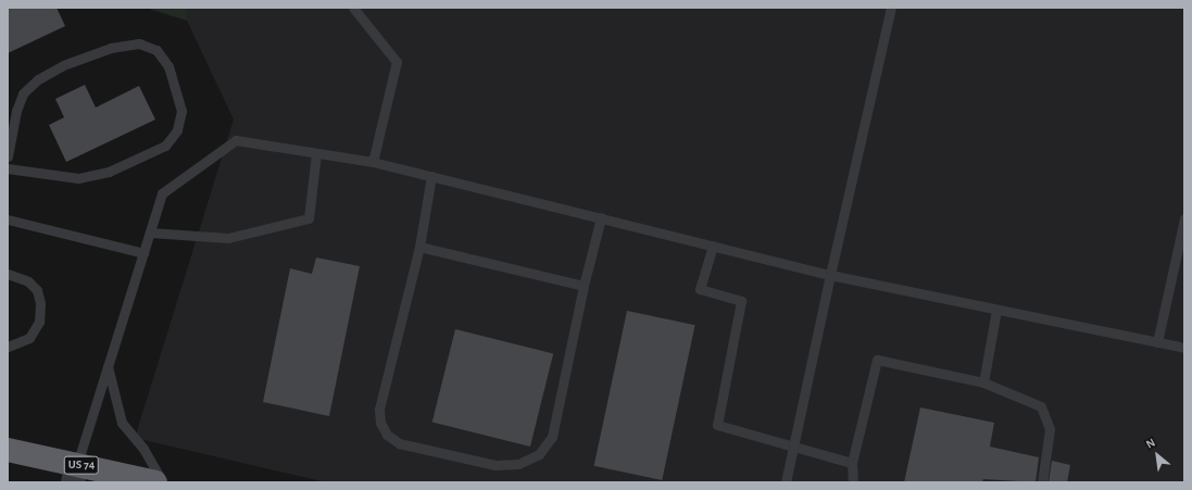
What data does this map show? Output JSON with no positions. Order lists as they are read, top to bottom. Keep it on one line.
{"streets":{"highway":["US 74"]},"north":"top left"}
